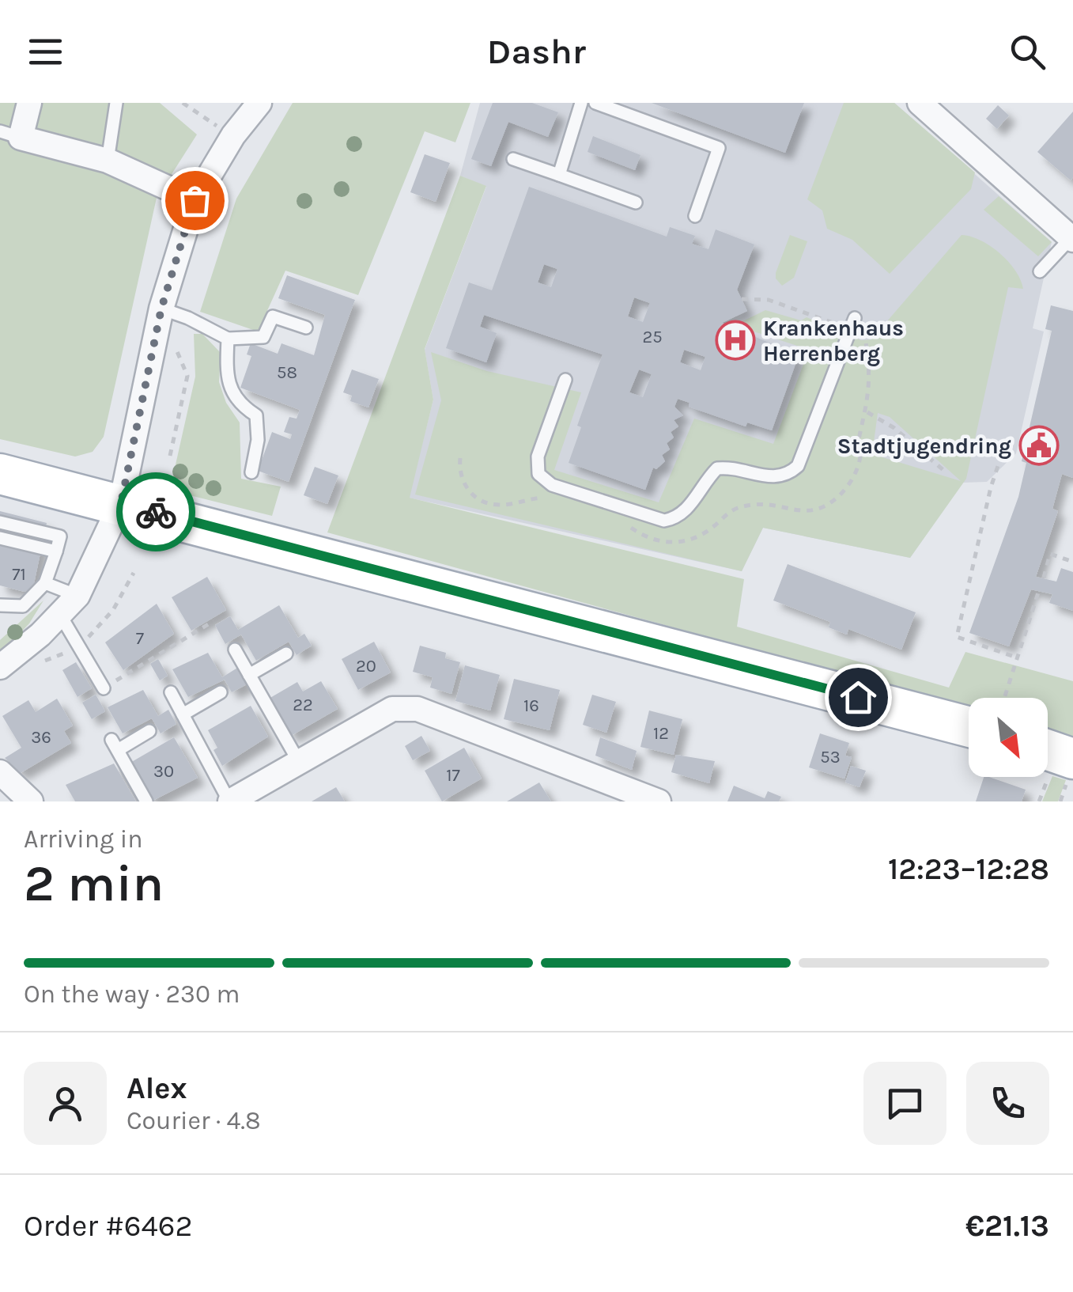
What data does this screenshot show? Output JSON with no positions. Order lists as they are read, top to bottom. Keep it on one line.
{"places":{"hospital":["Krankenhaus Herrenberg"],"public building":["Stadtjugendring"]},"house_numbers":["25","58","71","7","20","22","16","12","36","53","30","17"],"north":"bottom right","page":{"header":"Dashr","heading":["2 min","Arriving in","12:23–12:28"],"panel":["Alex","Courier · 4.8","Order #6462","€21.13"],"bar":"On the way · 230 m"}}
